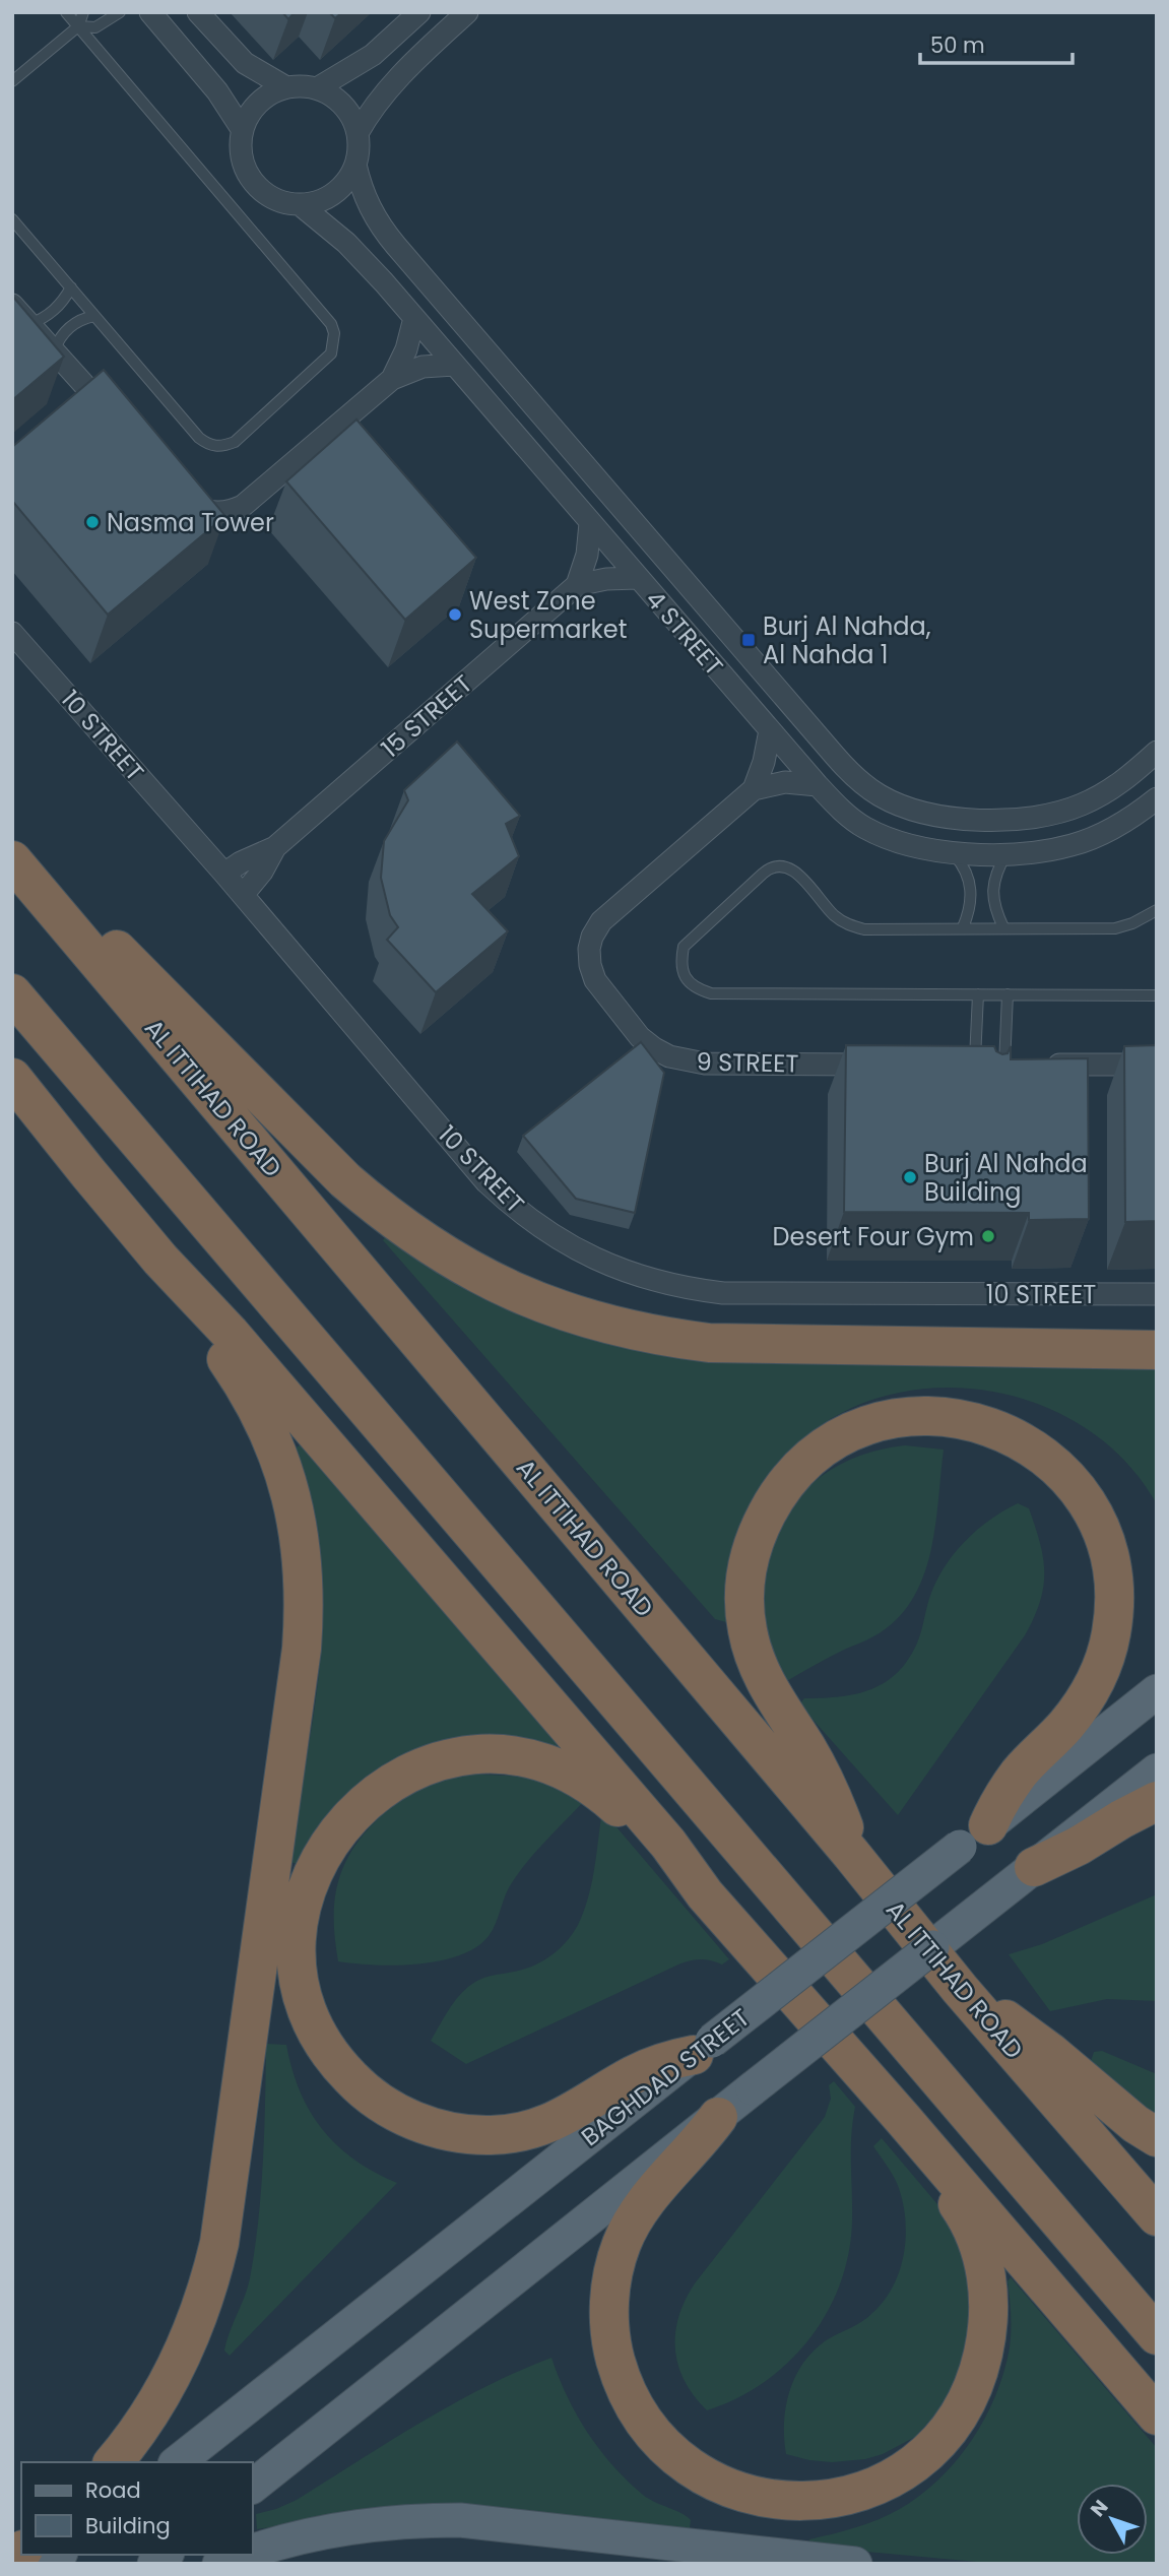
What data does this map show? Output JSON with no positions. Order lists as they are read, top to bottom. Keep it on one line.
{"streets":{"highway":["AL ITTIHAD ROAD"],"main road":["BAGHDAD STREET"],"street":["4 STREET","15 STREET","10 STREET","9 STREET"]},"places":{"other":["Nasma Tower","West Zone Supermarket","Burj Al Nahda Building","Desert Four Gym"],"transit":["Burj Al Nahda, Al Nahda 1"]},"legend":["Road","Building"],"scale_bar":"50 m","north":"top left"}
